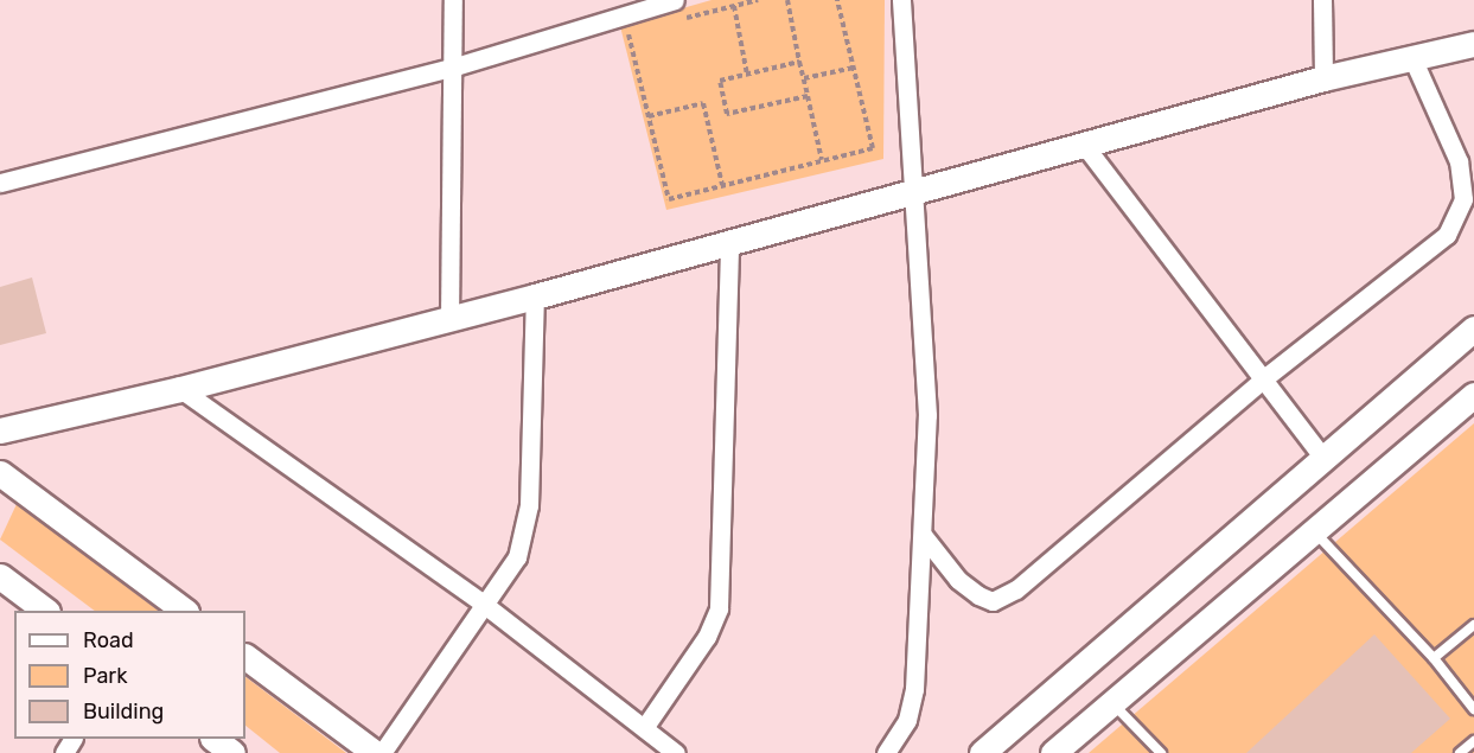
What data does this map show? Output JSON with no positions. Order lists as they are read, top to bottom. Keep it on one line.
{"legend":["Road","Park","Building"]}
